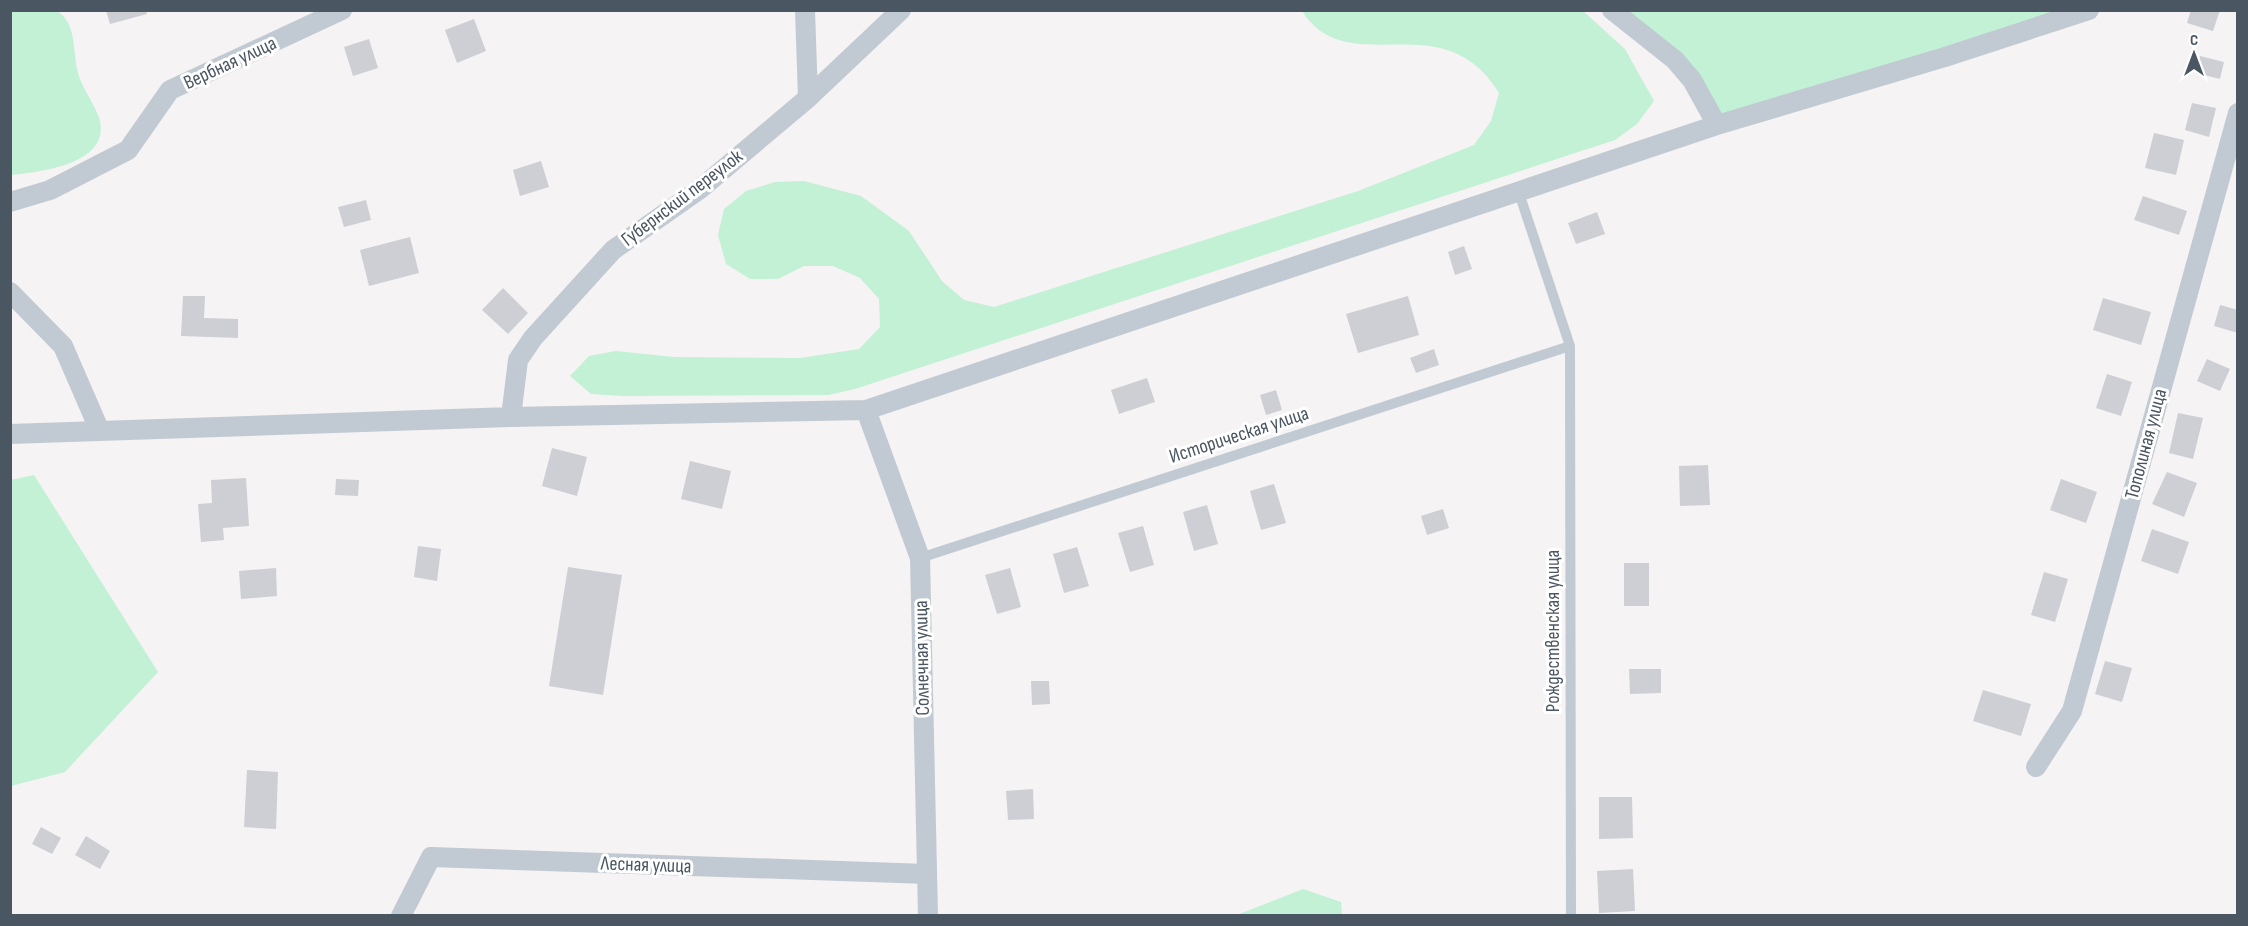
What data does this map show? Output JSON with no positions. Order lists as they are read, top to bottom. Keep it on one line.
{"streets":{"street":["Вербная улица","Губернский переулок","Тополиная улица","Солнечная улица","Лесная улица"],"lane":["Историческая улица","Рождественская улица"]},"crossings":[["Историческая улица","Рождественская улица"],["Историческая улица","Солнечная улица"],["Солнечная улица","Лесная улица"]],"north":"top"}
